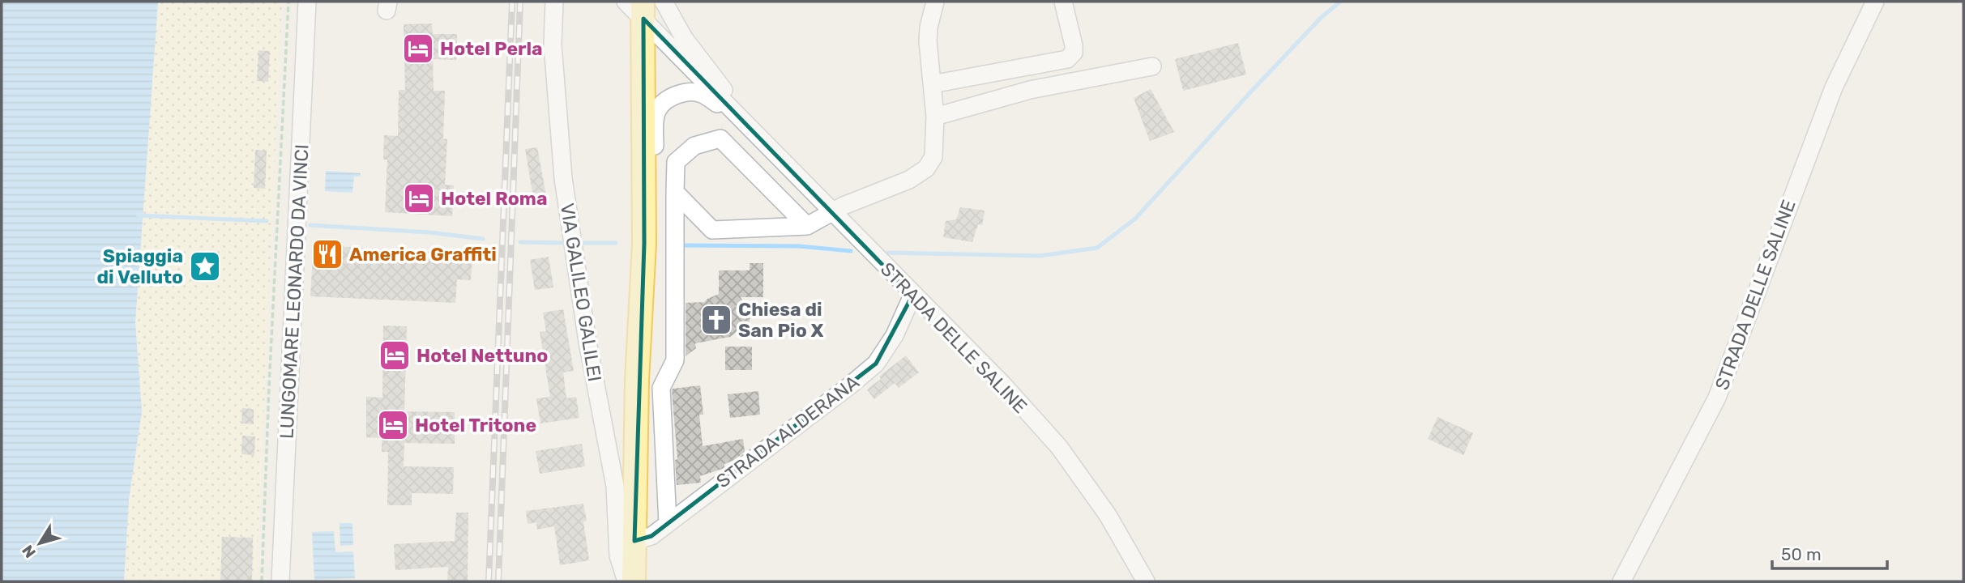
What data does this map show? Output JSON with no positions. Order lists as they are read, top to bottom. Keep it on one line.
{"streets":{"street":["LUNGOMARE LEONARDO DA VINCI","VIA GALILEO GALILEI","STRADA DELLE SALINE","STRADA ALDERANA"]},"crossings":[["STRADA DELLE SALINE","STRADA ALDERANA"]],"places":{"hotel":["Hotel Perla","Hotel Roma","Hotel Nettuno","Hotel Tritone"],"restaurant":["America Graffiti"],"place":["Spiaggia di Velluto"],"church":["Chiesa di San Pio X"]},"scale_bar":"50 m","north":"bottom left"}
